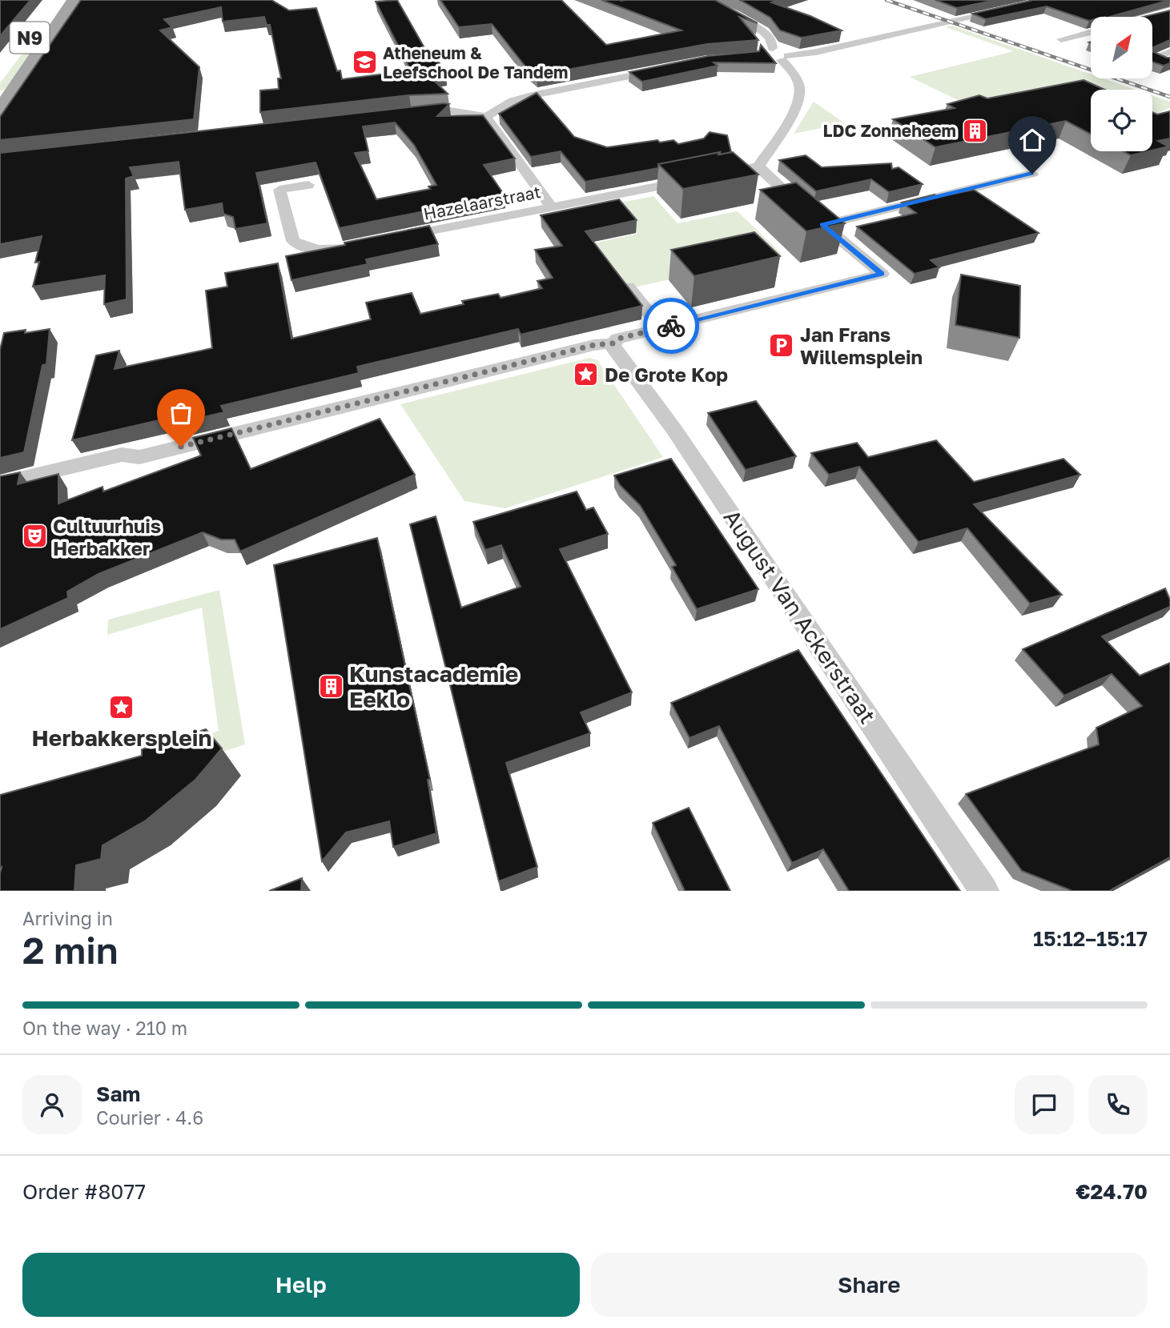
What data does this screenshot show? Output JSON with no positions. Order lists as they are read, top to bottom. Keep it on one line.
{"streets":{"main road":["N9"],"street":["Hazelaarstraat","August Van Ackerstraat"]},"places":{"school or university":["Atheneum & Leefschool De Tandem"],"building":["LDC Zonneheem","Kunstacademie Eeklo"],"parking":["Jan Frans Willemsplein"],"place":["De Grote Kop","Herbakkersplein"],"theatre":["Cultuurhuis Herbakker"]},"north":"top right","page":{"heading":["2 min","Arriving in","15:12–15:17"],"panel":["Sam","Courier · 4.6","Order #8077","€24.70"],"bar":"On the way · 210 m","buttons":["Help","Share"]}}
